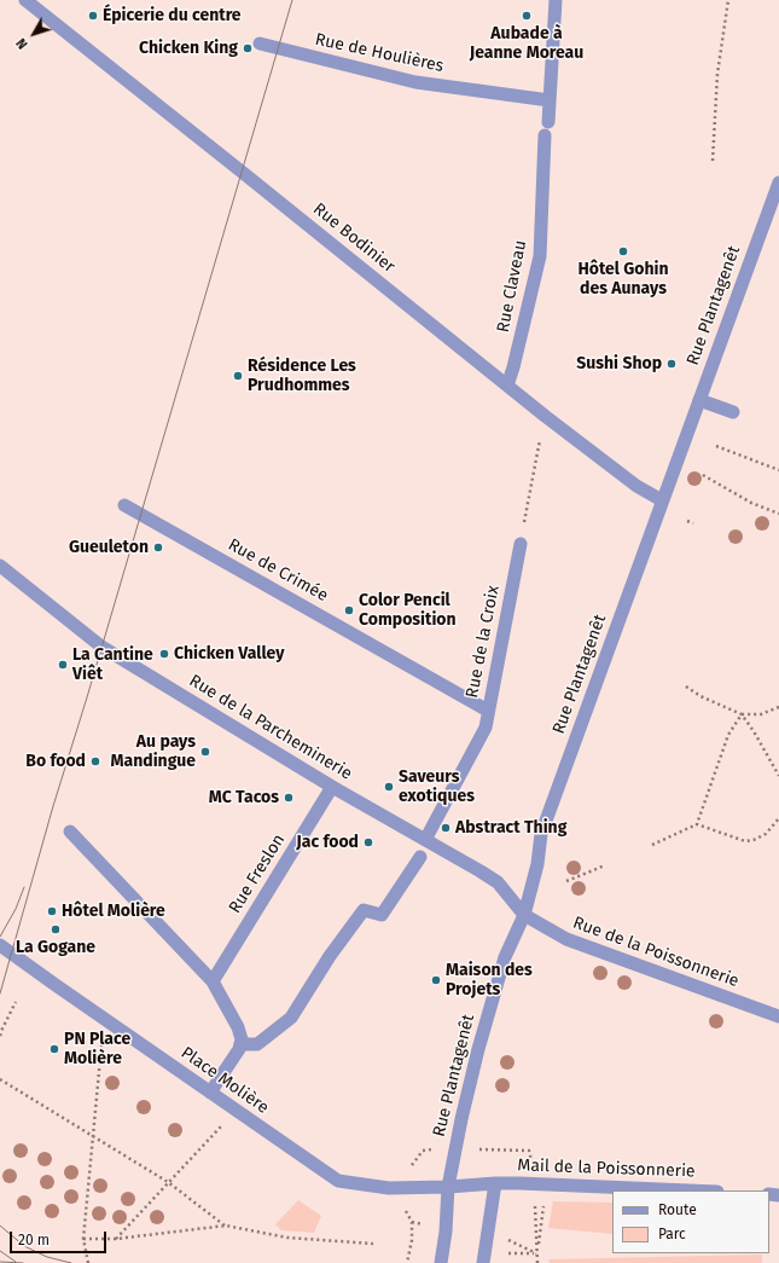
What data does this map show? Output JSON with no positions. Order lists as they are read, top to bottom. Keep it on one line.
{"streets":{"street":["Rue de Houlières","Rue Bodinier","Rue Claveau","Rue Plantagenêt","Rue de Crimée","Rue de la Croix","Rue de la Parcheminerie","Rue Freslon","Rue de la Poissonnerie","Place Molière","Mail de la Poissonnerie"]},"crossings":[["Rue de Houlières","Rue Claveau"],["Rue Bodinier","Rue Claveau"],["Rue Bodinier","Rue Plantagenêt"],["Rue Plantagenêt","Rue de la Parcheminerie"],["Rue Plantagenêt","Rue de la Poissonnerie"],["Rue Plantagenêt","Place Molière"],["Rue Plantagenêt","Mail de la Poissonnerie"],["Rue de Crimée","Rue de la Croix"],["Rue de la Croix","Rue de la Parcheminerie"],["Rue de la Parcheminerie","Rue Freslon"],["Rue de la Parcheminerie","Rue de la Poissonnerie"],["Place Molière","Mail de la Poissonnerie"]],"places":["Épicerie du centre","Aubade à Jeanne Moreau","Chicken King","Hôtel Gohin des Aunays","Sushi Shop","Résidence Les Prudhommes","Gueuleton","Color Pencil Composition","Chicken Valley","La Cantine Viêt","Au pays Mandingue","Bo food","Saveurs exotiques","MC Tacos","Abstract Thing","Jac food","Hôtel Molière","La Gogane","Maison des Projets","PN Place Molière"],"legend":["Route","Parc"],"scale_bar":"20 m","north":"bottom left"}
